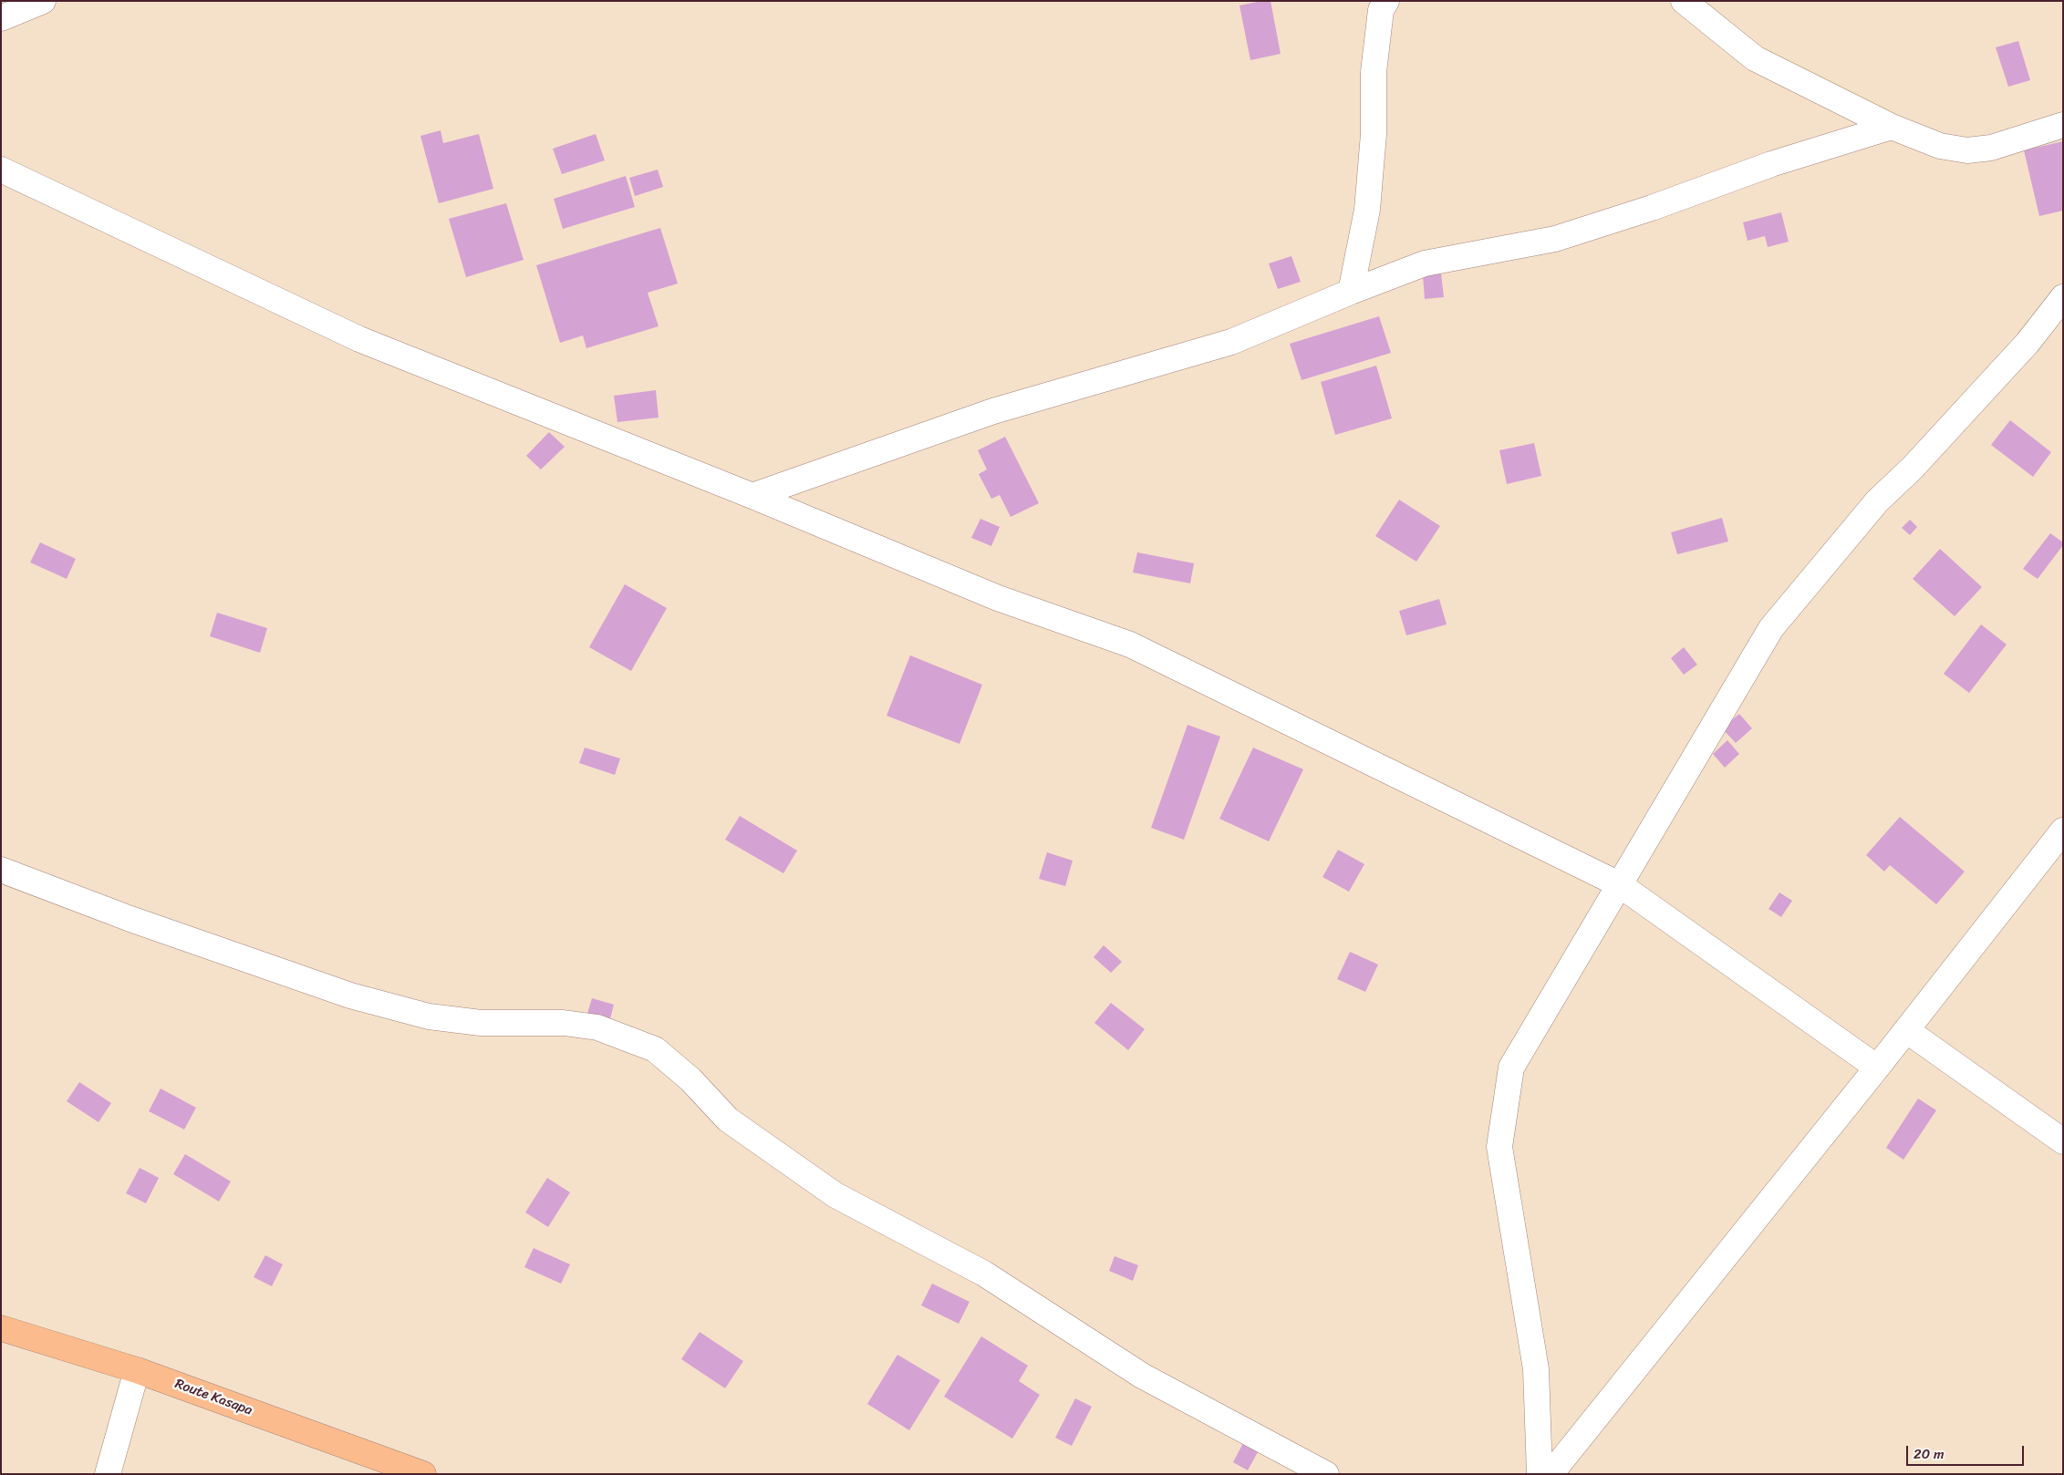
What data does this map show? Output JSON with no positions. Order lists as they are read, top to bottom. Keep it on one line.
{"streets":{"main road":["Route Kasapa"]},"scale_bar":"20 m"}
